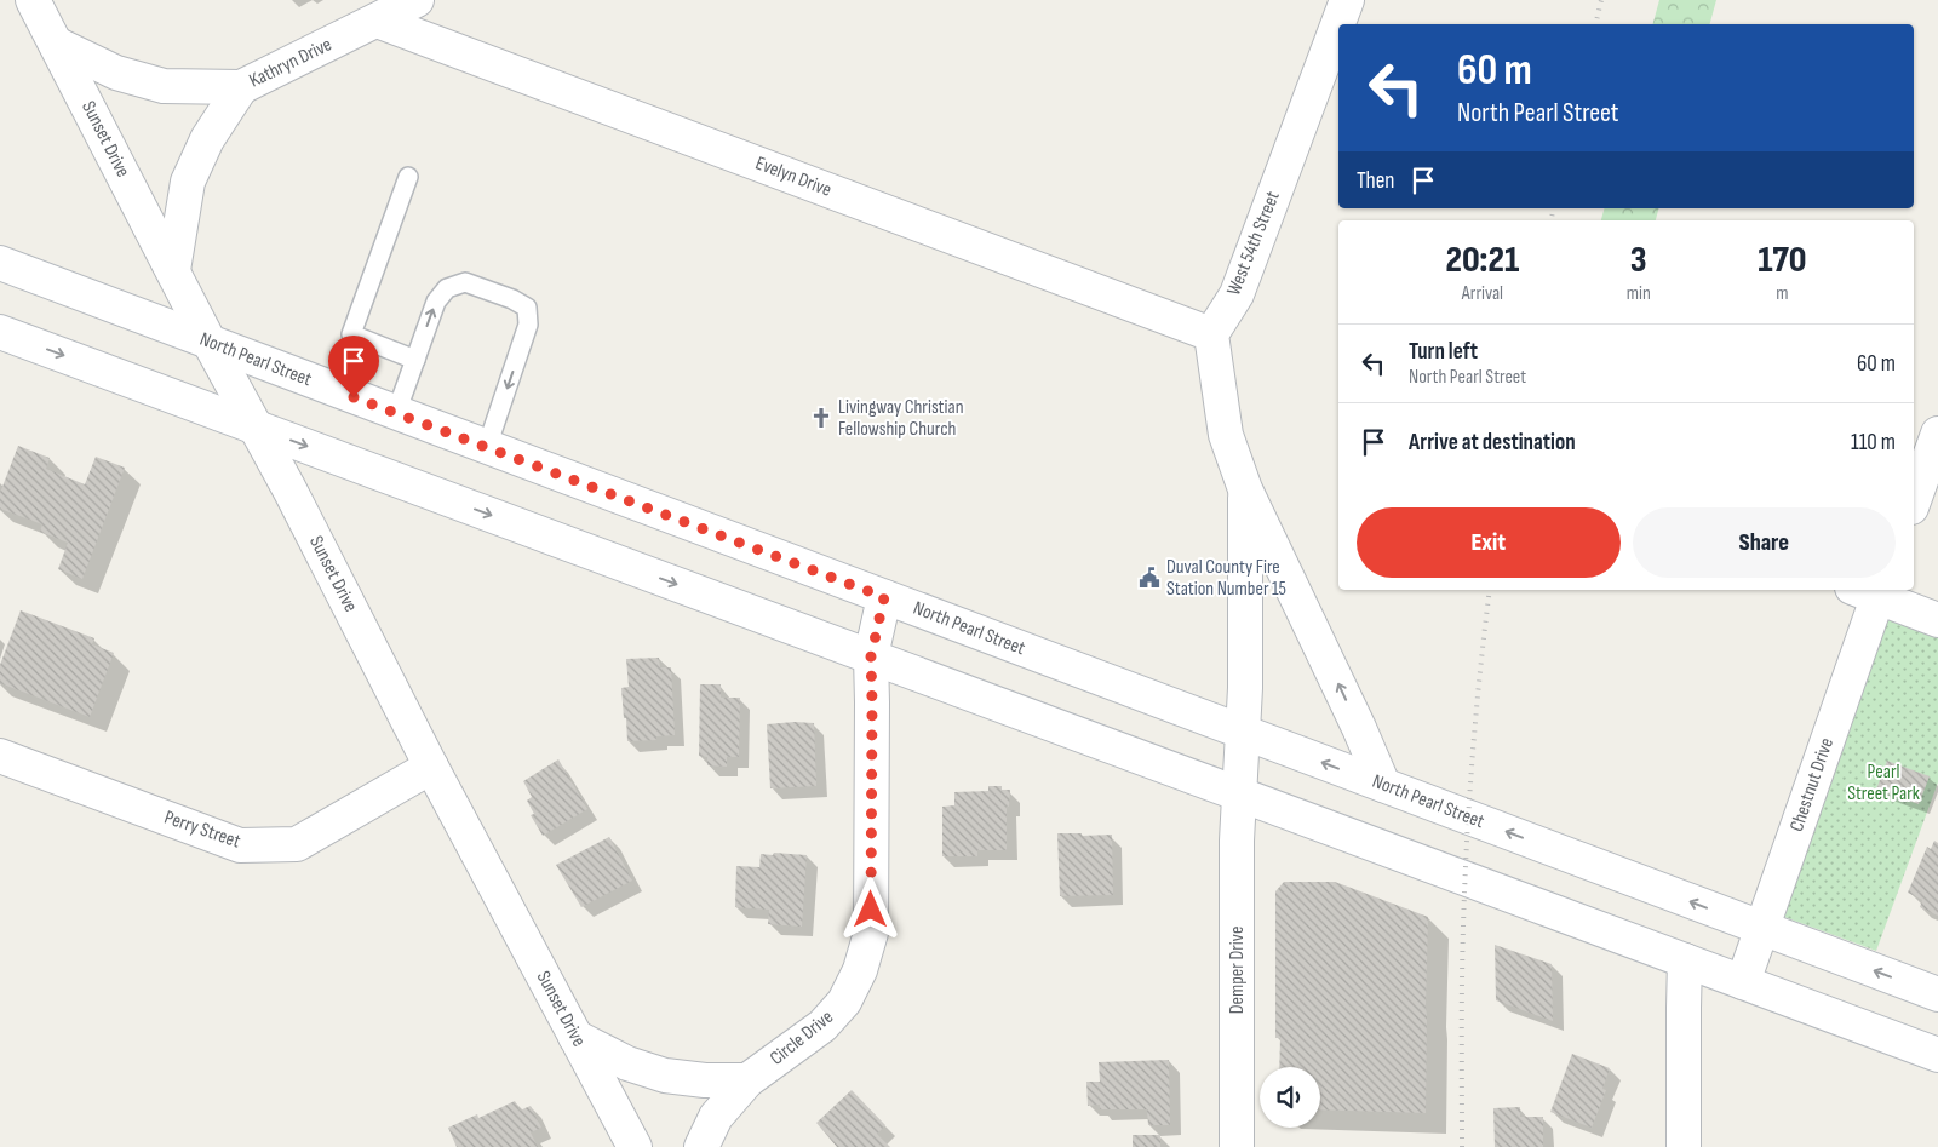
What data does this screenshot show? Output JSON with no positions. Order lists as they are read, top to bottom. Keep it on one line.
{"streets":{"street":["Kathryn Drive","Sunset Drive","Evelyn Drive","West 54th Street","North Pearl Street","Chestnut Drive","Perry Street","Demper Drive","Circle Drive"]},"crossings":[["Kathryn Drive","Sunset Drive"],["Kathryn Drive","Evelyn Drive"],["Sunset Drive","North Pearl Street"],["Sunset Drive","Perry Street"],["Evelyn Drive","West 54th Street"],["North Pearl Street","Chestnut Drive"],["North Pearl Street","Circle Drive"]],"parks":["Pearl Street Park"],"places":{"church":["Livingway Christian Fellowship Church"],"public building":["Duval County Fire Station Number 15"]},"page":{"turn":["60 m","North Pearl Street"],"then":"Then","eta":["20:21","Arrival","3","min","170","m"],"list":[{"name":"Turn left","note":"North Pearl Street","value":"60 m"},{"name":"Arrive at destination","value":"110 m"}],"buttons":["Exit","Share"]}}
